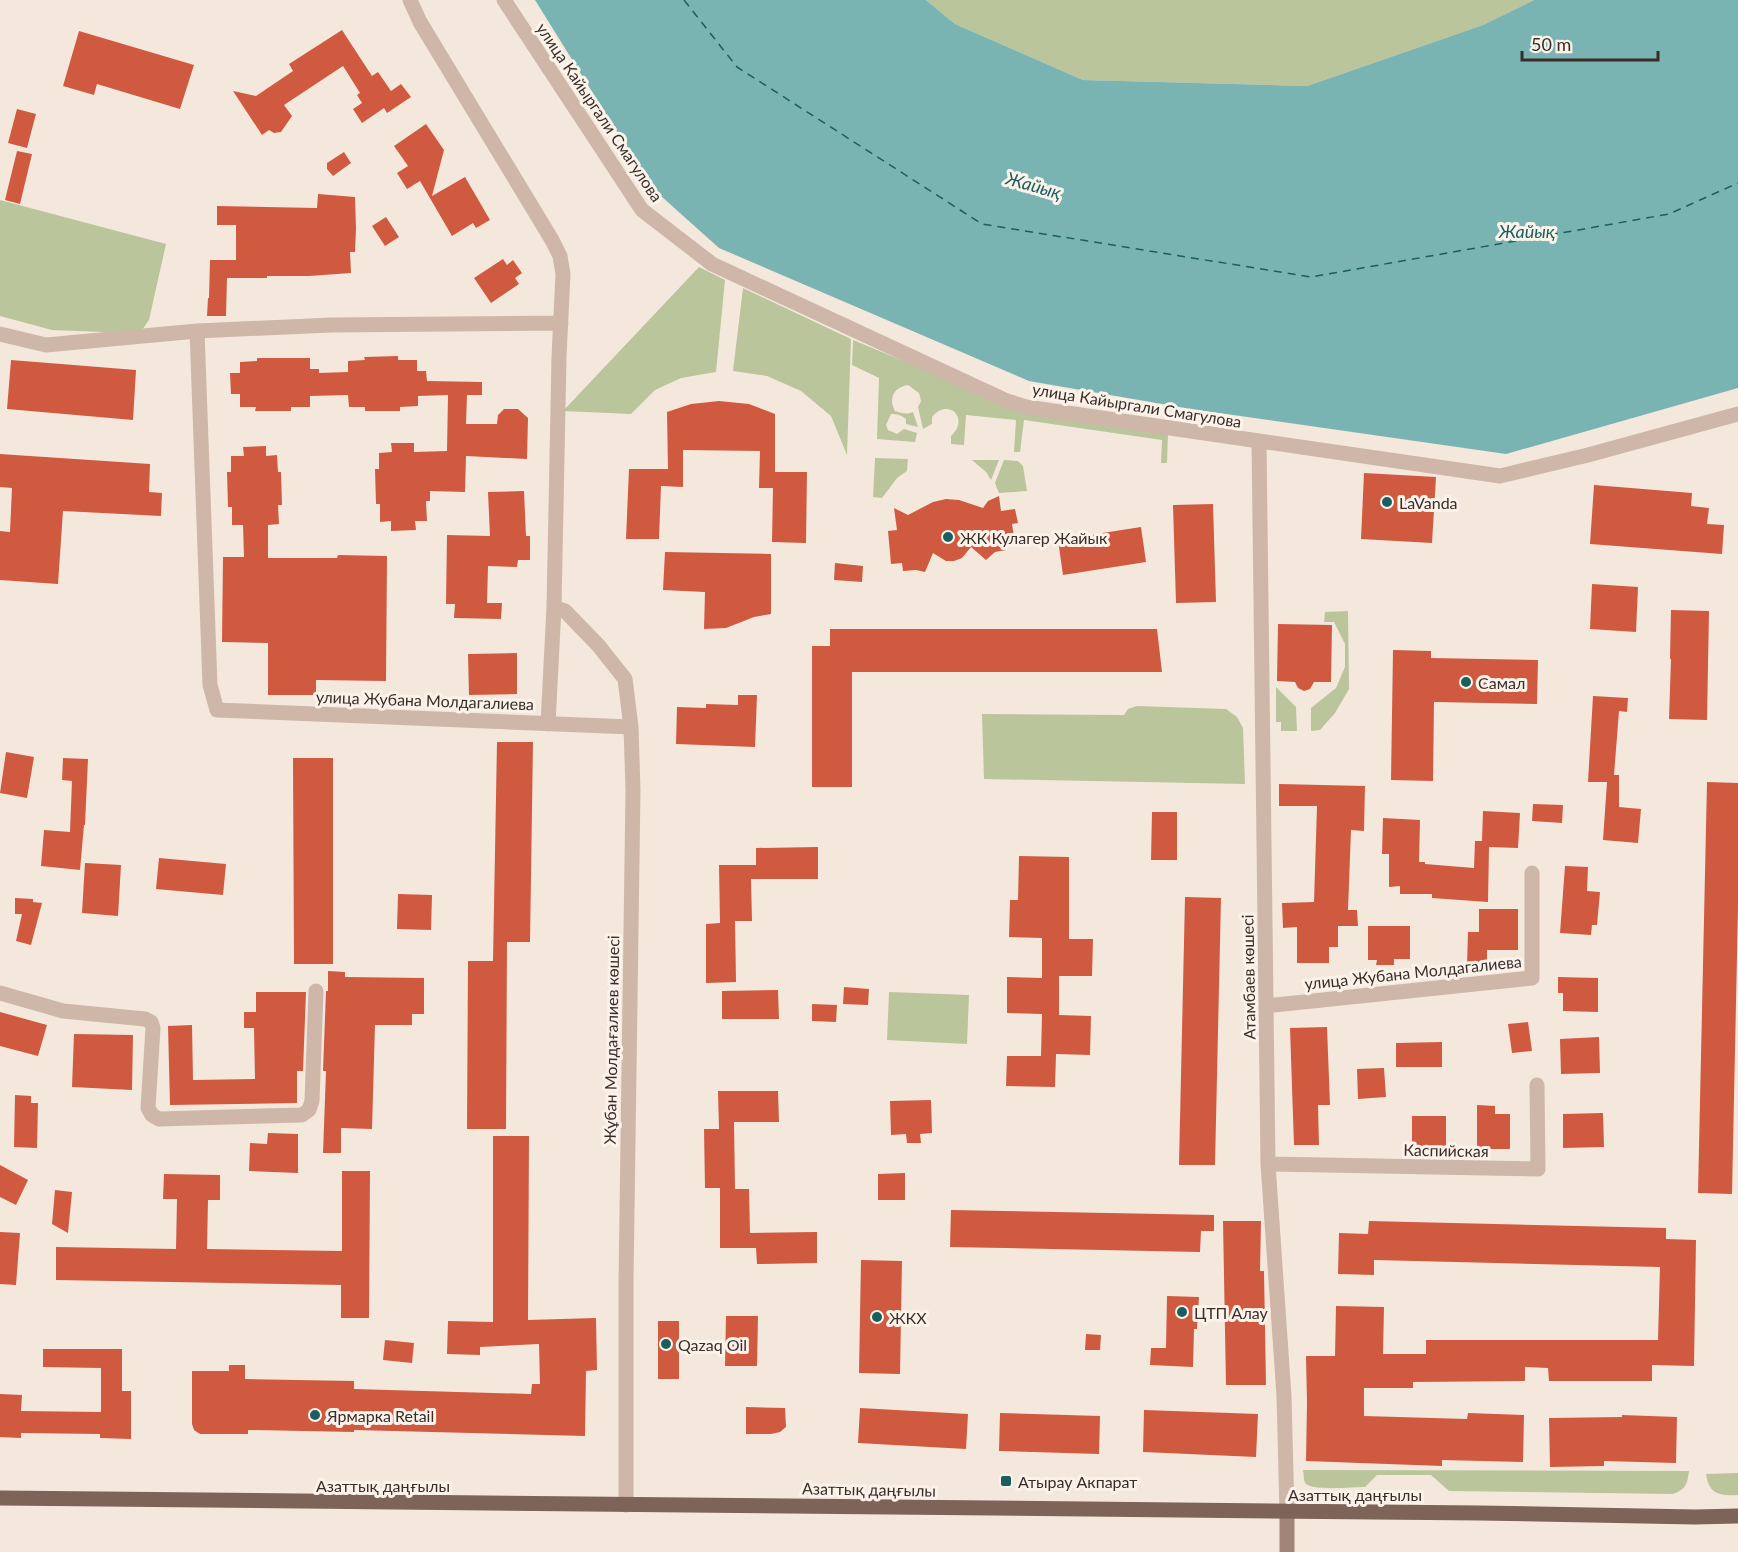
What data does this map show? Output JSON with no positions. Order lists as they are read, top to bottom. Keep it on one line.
{"streets":{"main road":["Азаттық даңғылы"],"street":["улица Кайыргали Смагулова","улица Жубана Молдагалиева","Атамбаев көшесі","Жұбан Молдағалиев көшесі","Каспийская"]},"crossings":[["улица Кайыргали Смагулова","Атамбаев көшесі"],["улица Жубана Молдагалиева","Атамбаев көшесі"],["улица Жубана Молдагалиева","Жұбан Молдағалиев көшесі"],["Атамбаев көшесі","Каспийская"],["Атамбаев көшесі","Азаттық даңғылы"],["Жұбан Молдағалиев көшесі","Азаттық даңғылы"]],"water":["Жайық"],"places":{"other":["LaVanda","ЖК Кулагер Жайык","Самал","ЦТП Алау","ЖКХ","Qazaq Oil","Ярмарка Retail"],"transit":["Атырау Акпарат"]},"scale_bar":"50 m"}
